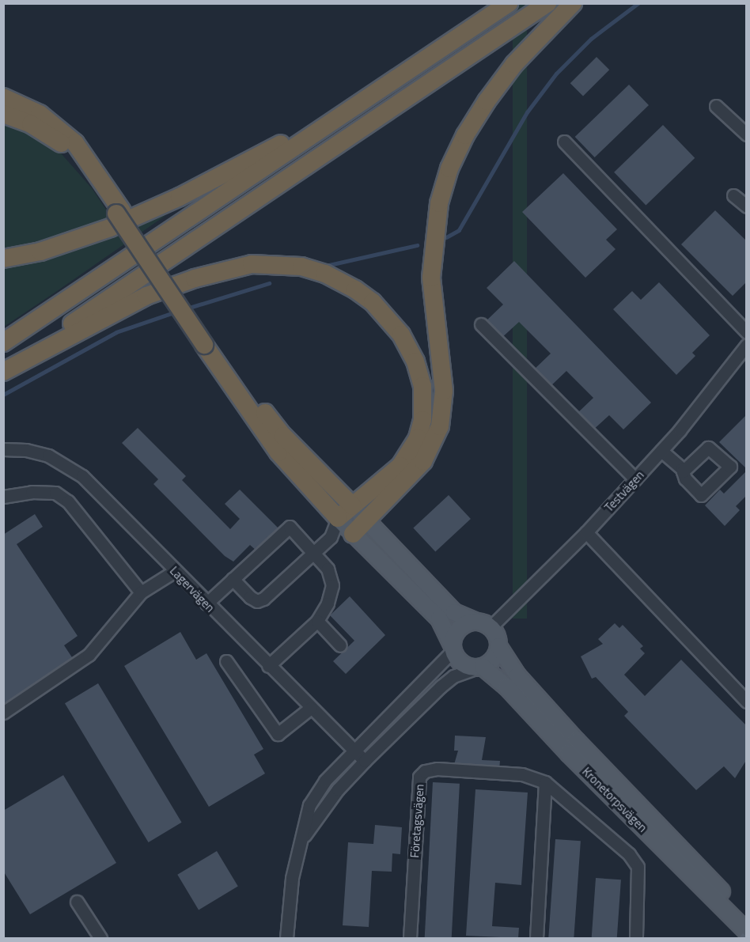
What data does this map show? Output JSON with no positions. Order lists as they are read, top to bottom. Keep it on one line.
{"streets":{"main road":["Kronetorpsvägen"],"street":["Testvägen","Lagervägen","Företagsvägen"]},"crossings":[["Testvägen","Kronetorpsvägen"]]}
